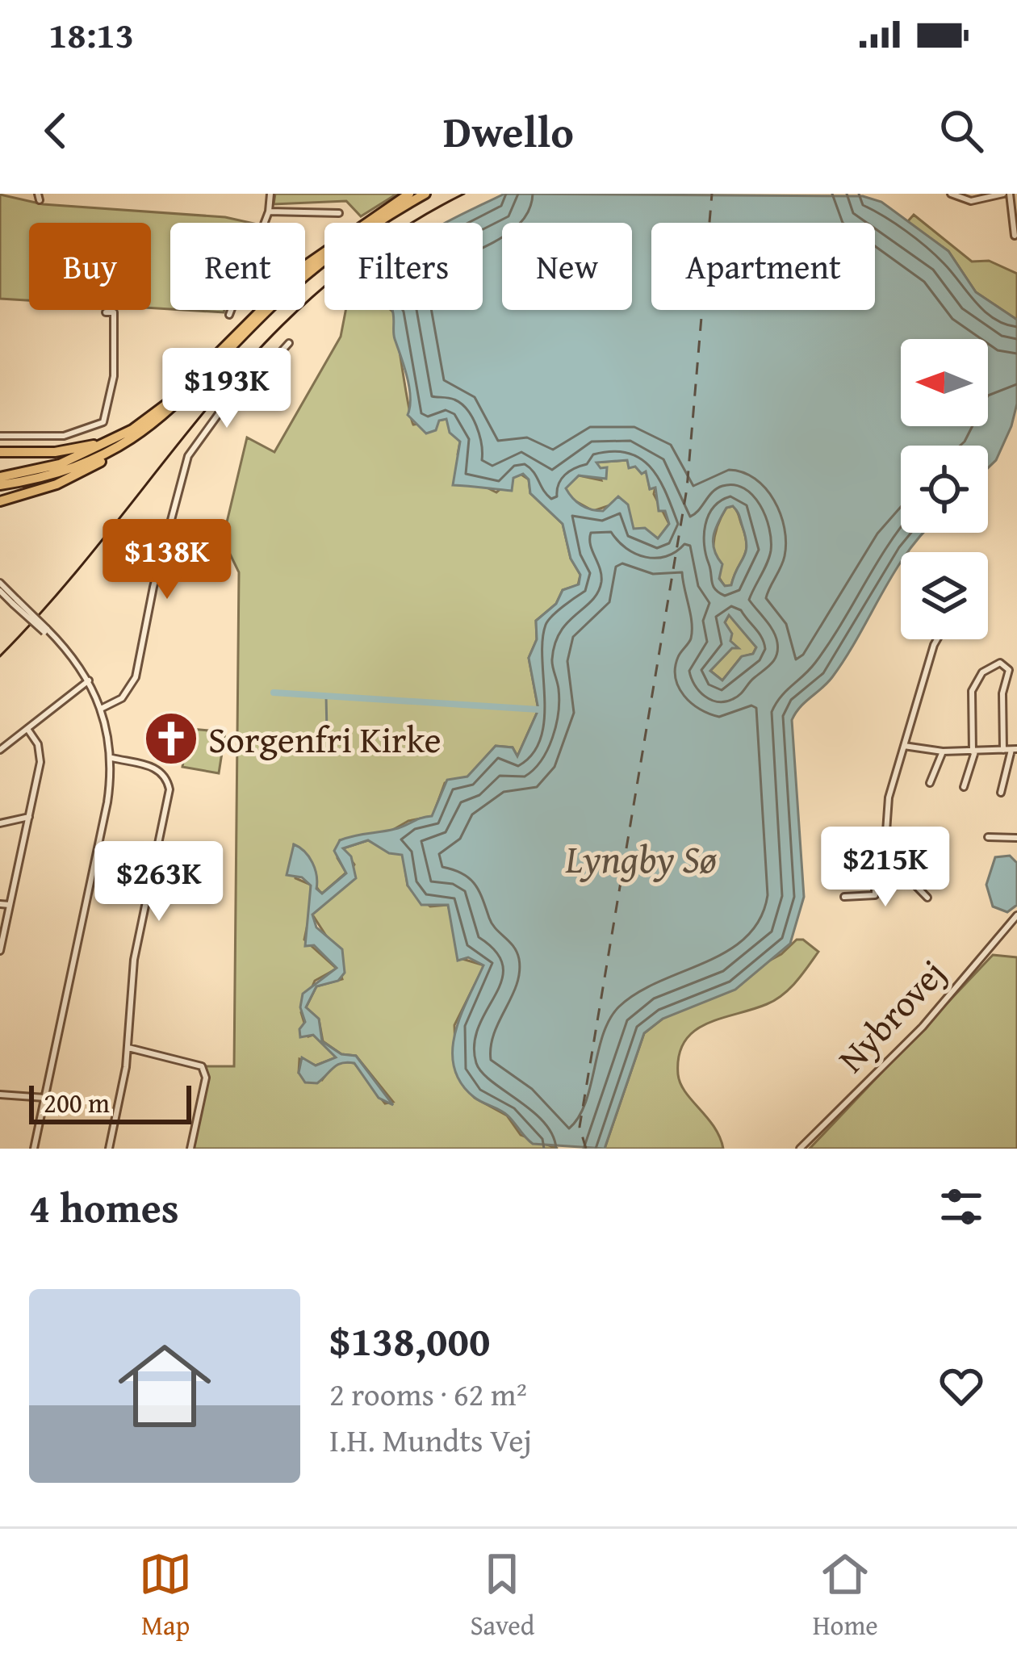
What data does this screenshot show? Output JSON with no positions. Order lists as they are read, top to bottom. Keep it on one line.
{"streets":{"street":["Nybrovej"]},"water":["Lyngby Sø"],"places":{"church":["Sorgenfri Kirke"]},"scale_bar":"200 m","north":"left","page":{"status":"18:13","header":"Dwello","chip":["Buy","Rent","Filters","New","Apartment"],"price":["$193K","$138K","$215K","$263K"],"scale":"200 m","heading":"4 homes","list":[{"name":"$138,000","note":"2 rooms · 62 m² · I.H. Mundts Vej"}],"tabs":["Map","Saved","Home"]}}
